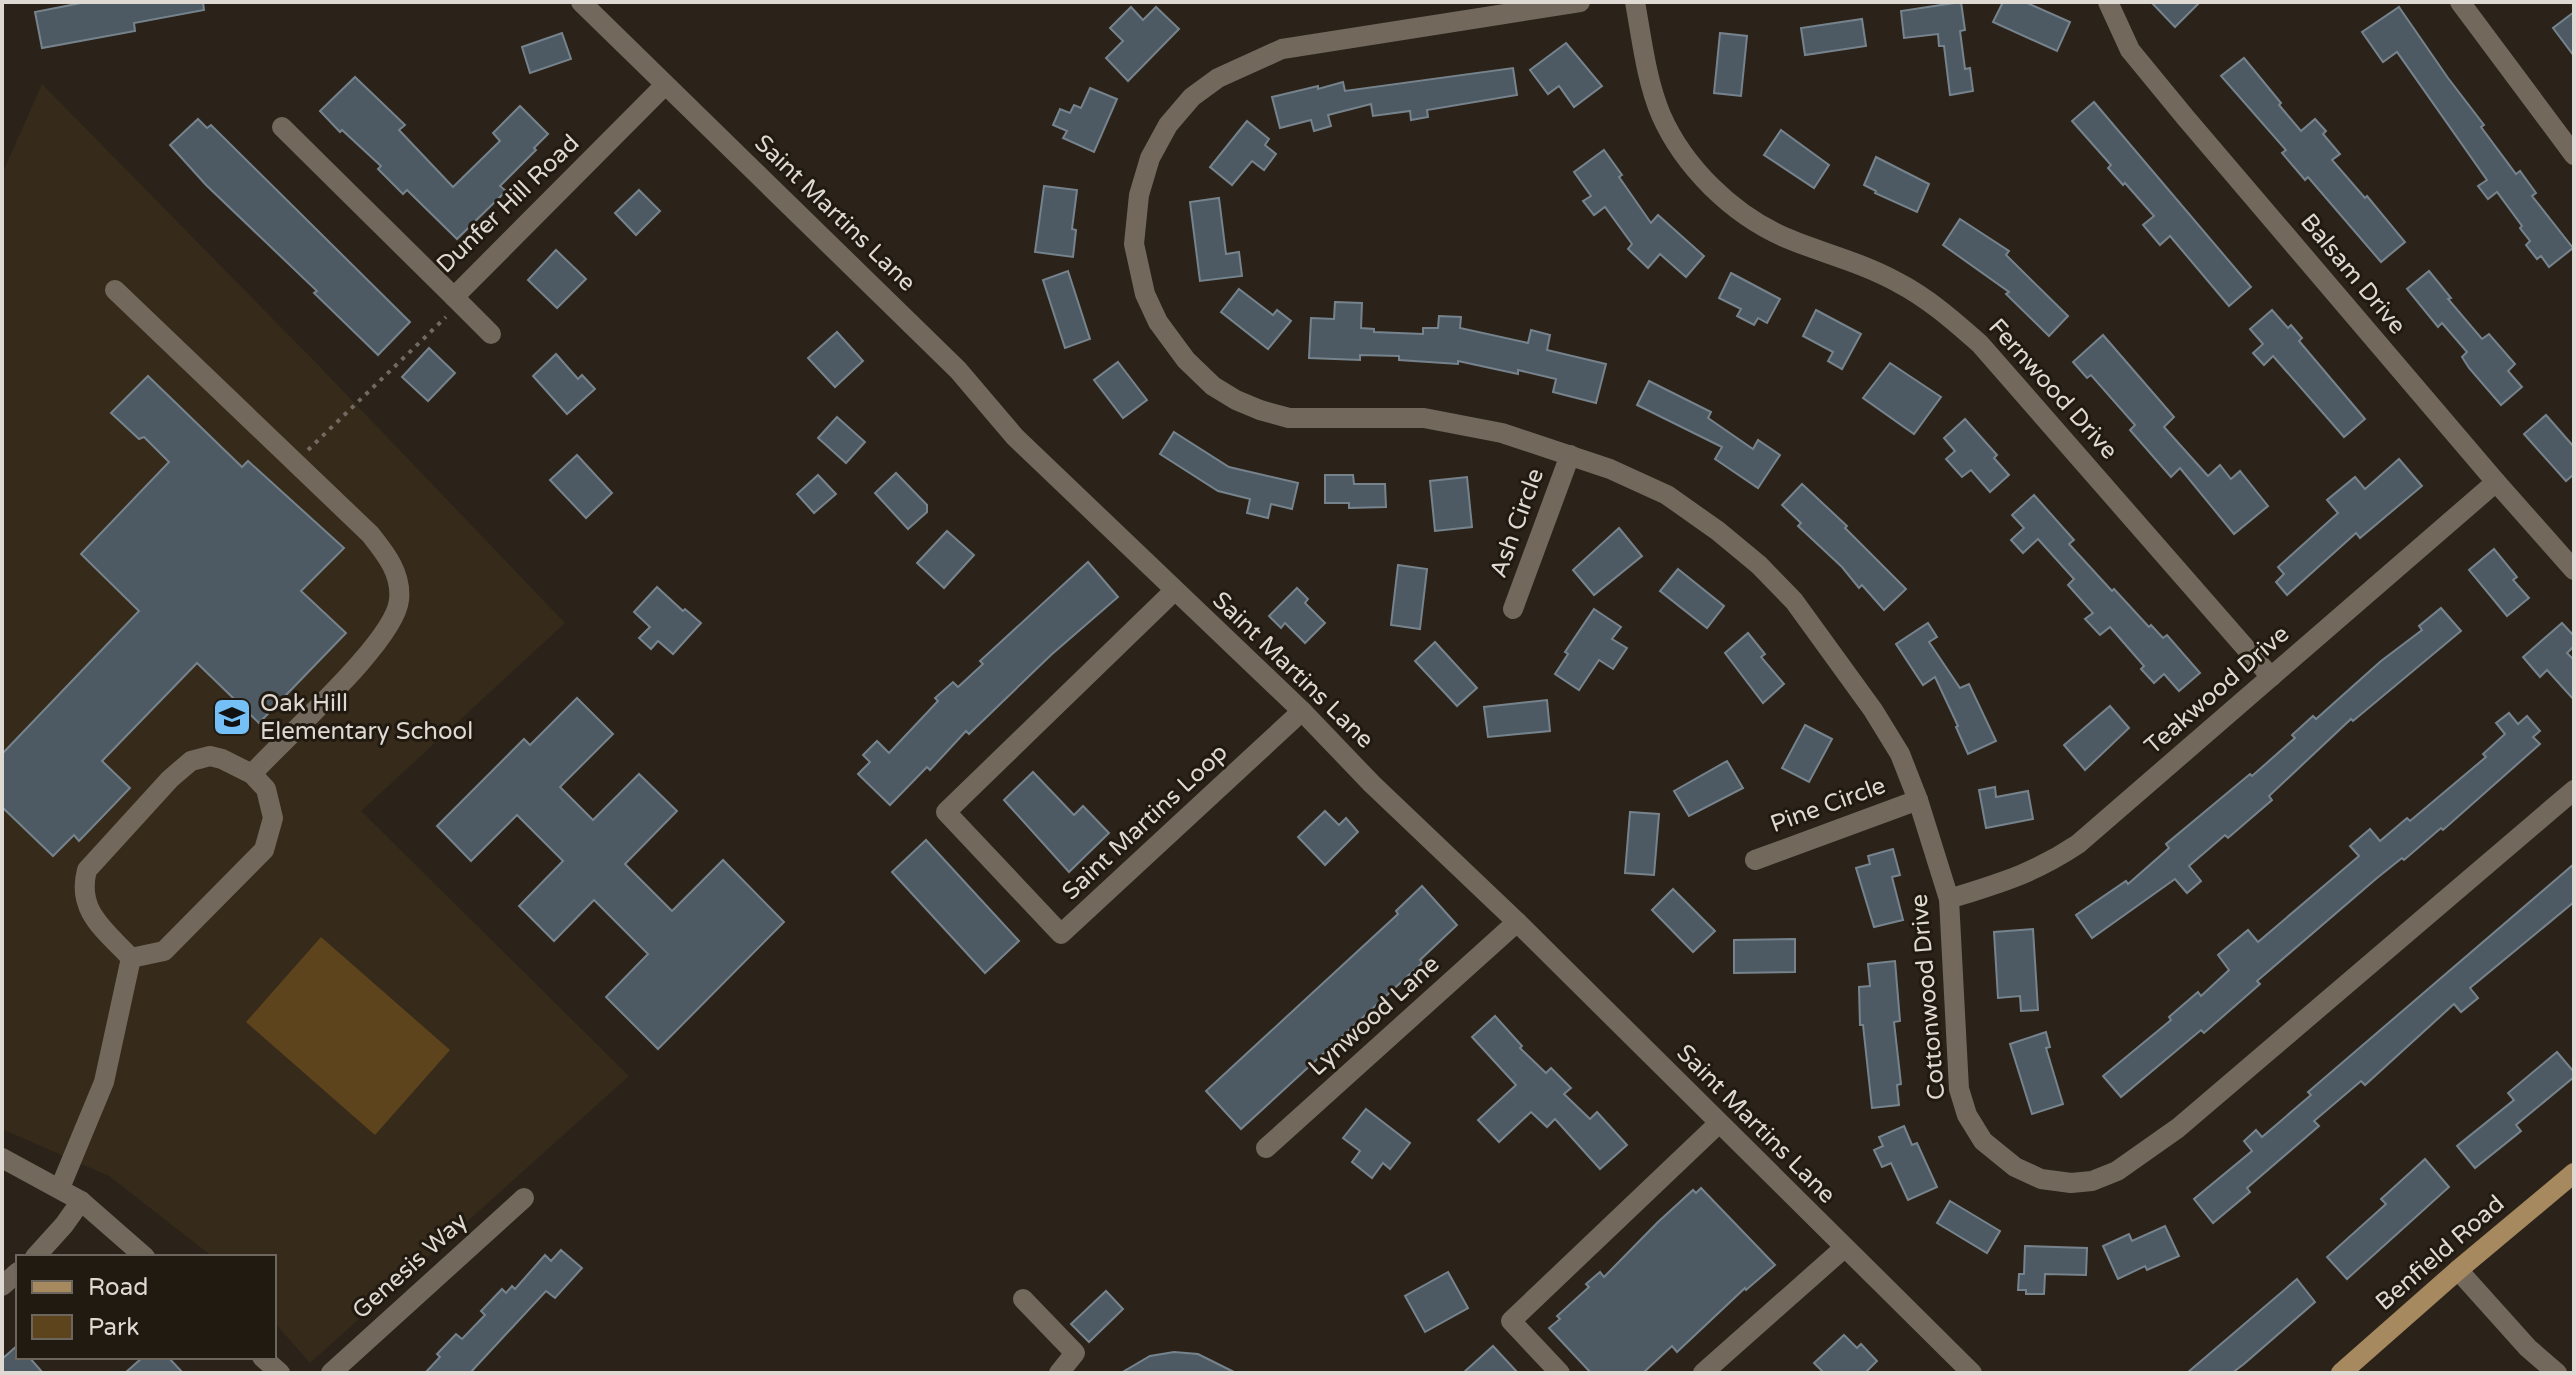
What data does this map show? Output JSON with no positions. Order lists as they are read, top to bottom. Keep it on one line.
{"streets":{"main road":["Benfield Road"],"street":["Dunfer Hill Road","Saint Martins Lane","Balsam Drive","Fernwood Drive","Ash Circle","Teakwood Drive","Pine Circle","Saint Martins Loop","Cottonwood Drive","Lynwood Lane","Genesis Way"]},"crossings":[["Dunfer Hill Road","Saint Martins Lane"],["Saint Martins Lane","Saint Martins Loop"],["Saint Martins Lane","Lynwood Lane"],["Balsam Drive","Teakwood Drive"],["Fernwood Drive","Teakwood Drive"],["Ash Circle","Cottonwood Drive"],["Teakwood Drive","Cottonwood Drive"],["Pine Circle","Cottonwood Drive"]],"places":{"school or university":["Oak Hill Elementary School"]},"legend":["Road","Park"]}
